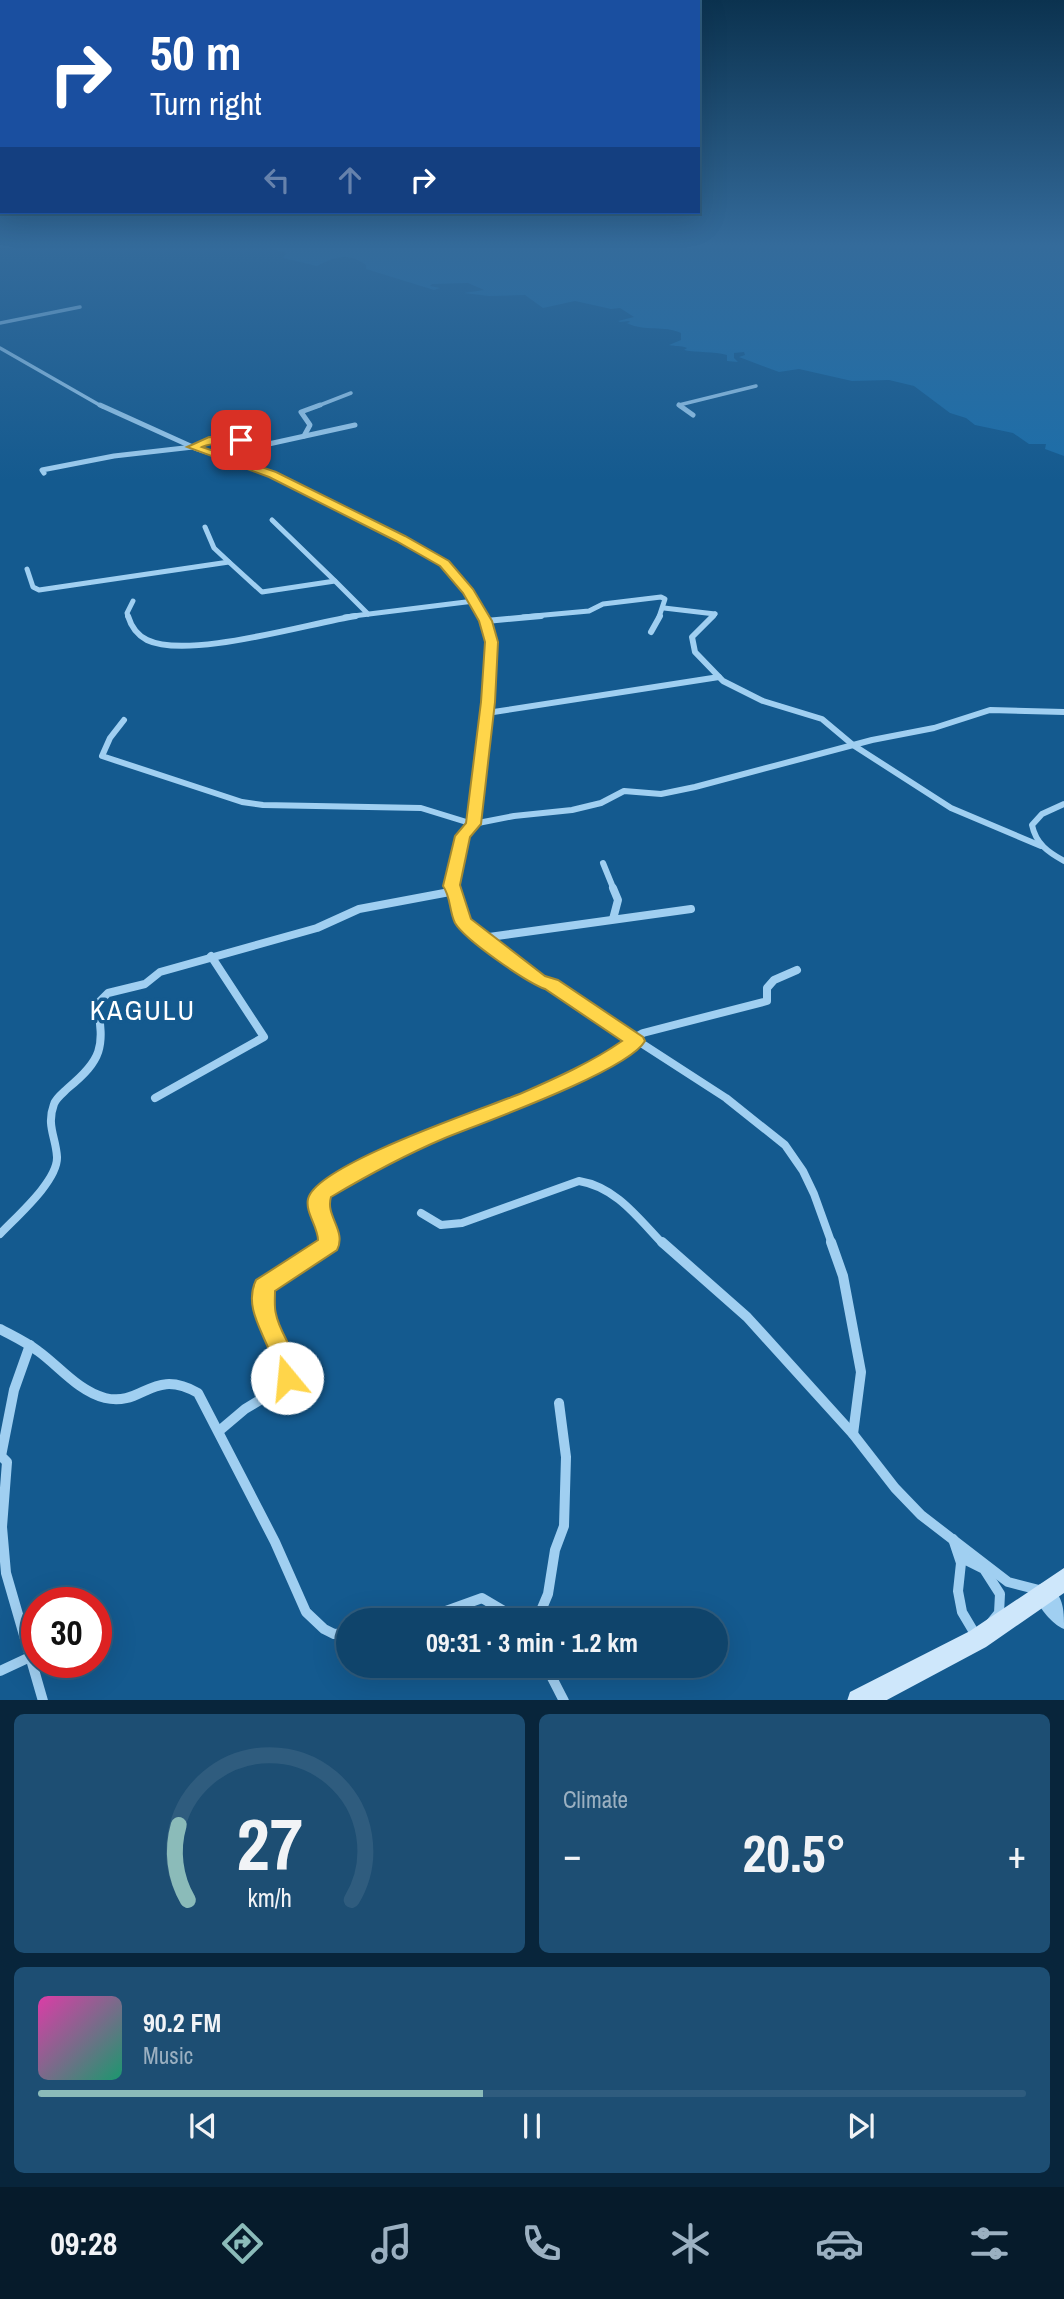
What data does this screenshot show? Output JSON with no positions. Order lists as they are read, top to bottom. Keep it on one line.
{"districts":["KAGULU"],"page":{"turn":["50 m","Turn right"],"limit":"30","trip":"09:31 · 3 min · 1.2 km","tile":"Climate","heat":["−","20.5°","+"],"song":["90.2 FM","Music"],"tabs":"09:28","gauge":["27","km/h"]}}
